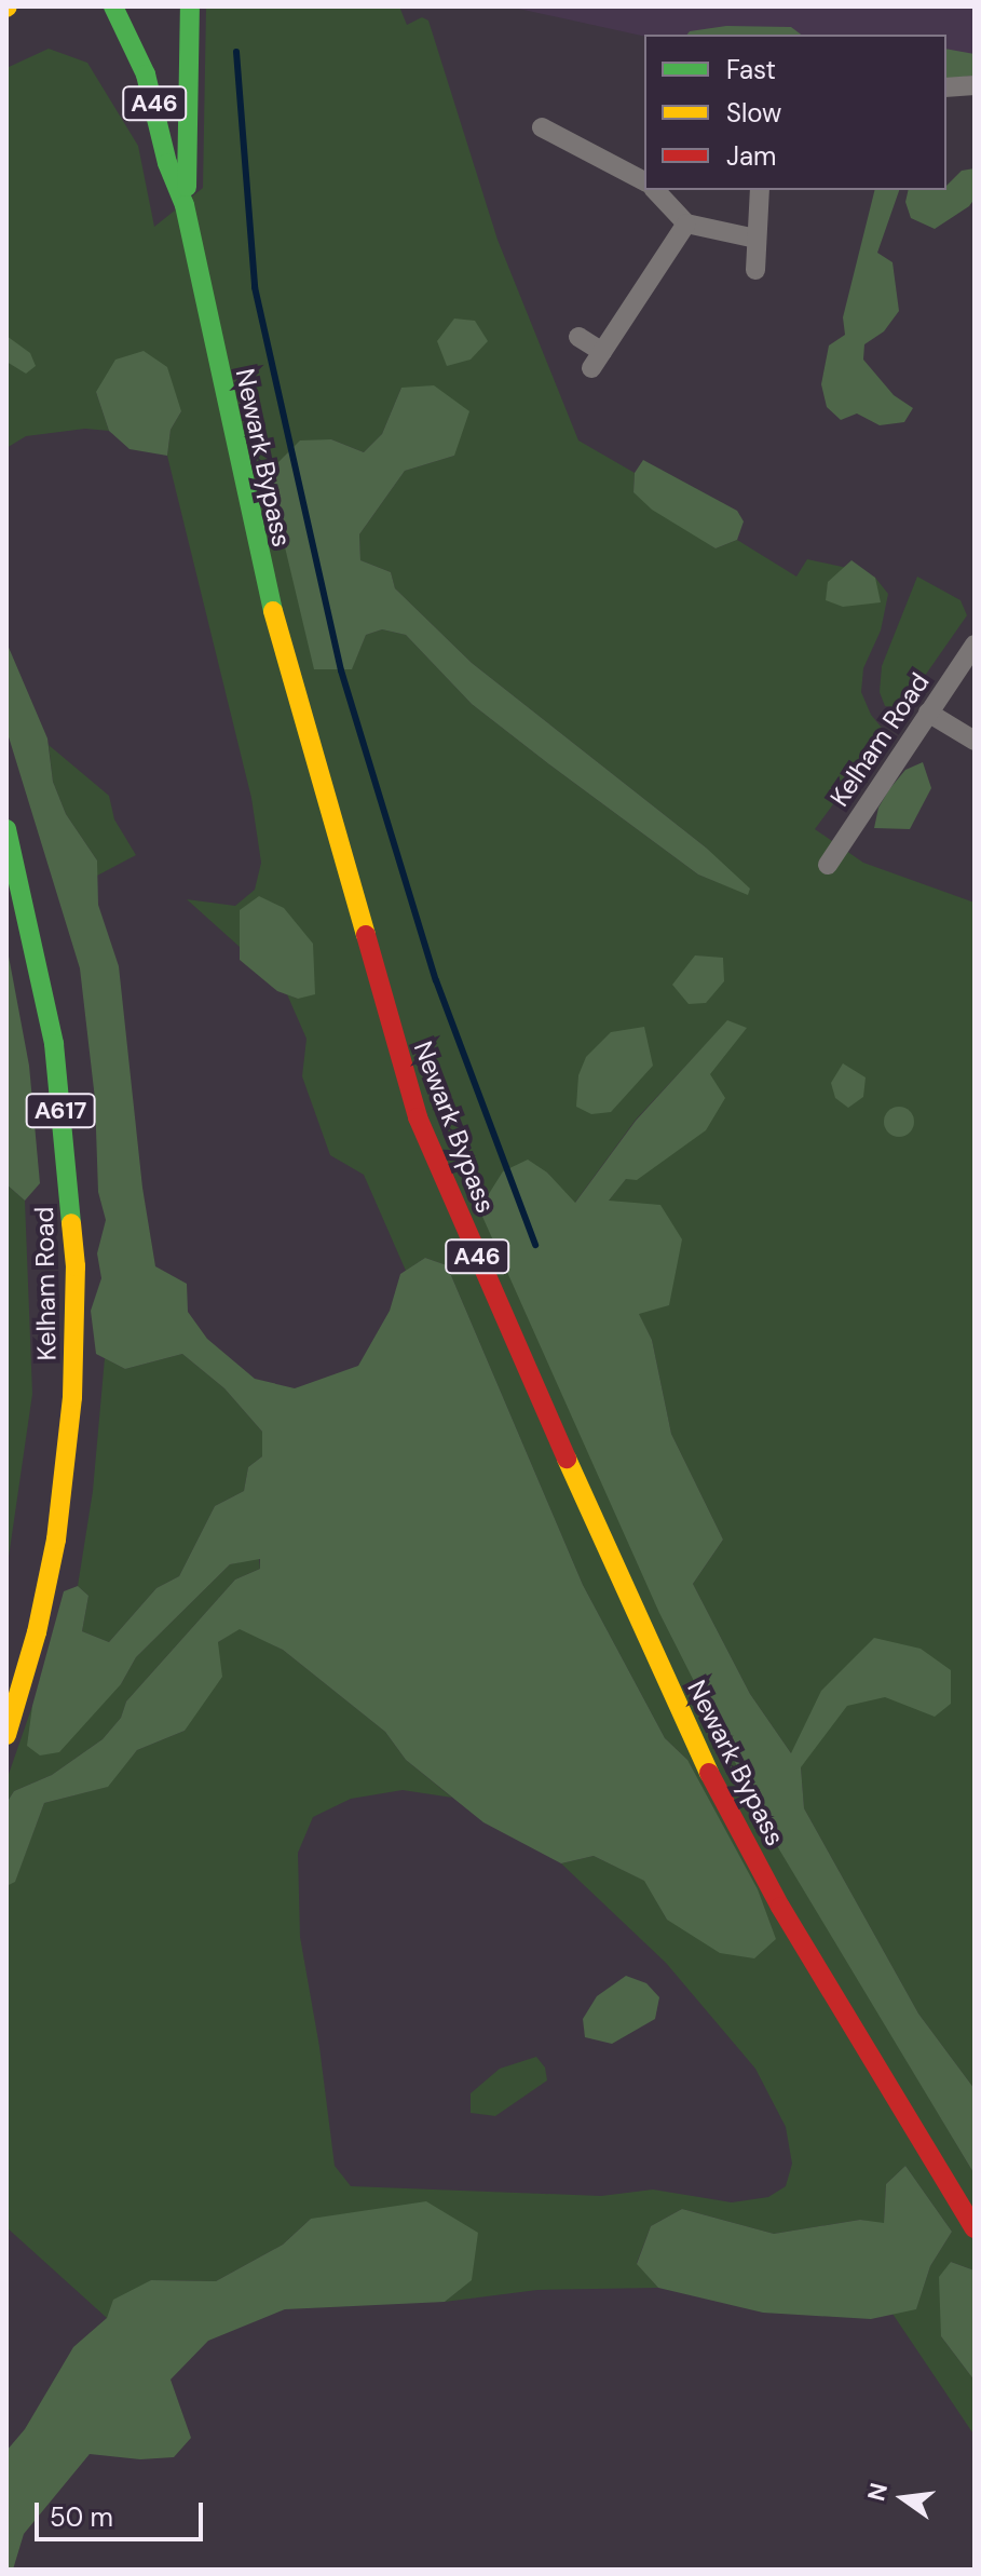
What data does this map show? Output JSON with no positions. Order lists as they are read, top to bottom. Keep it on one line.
{"streets":{"highway":["A46","Newark Bypass","Kelham Road","A617"]},"legend":["Fast","Slow","Jam"],"scale_bar":"50 m","north":"left"}
